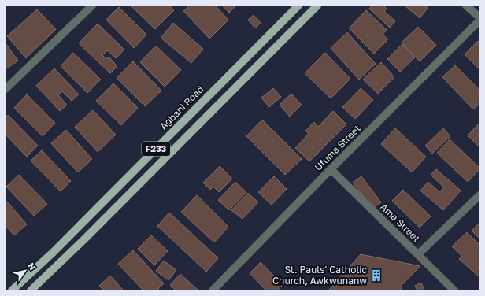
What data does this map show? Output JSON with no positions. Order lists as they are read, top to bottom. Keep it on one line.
{"streets":{"main road":["Agbani Road","F233"],"street":["Ufuma Street","Ama Street"]},"crossings":[["Ufuma Street","Ama Street"]],"places":{"building":["St. Pauls' Catholic Church, Awkwunanw"]},"north":"top right"}
